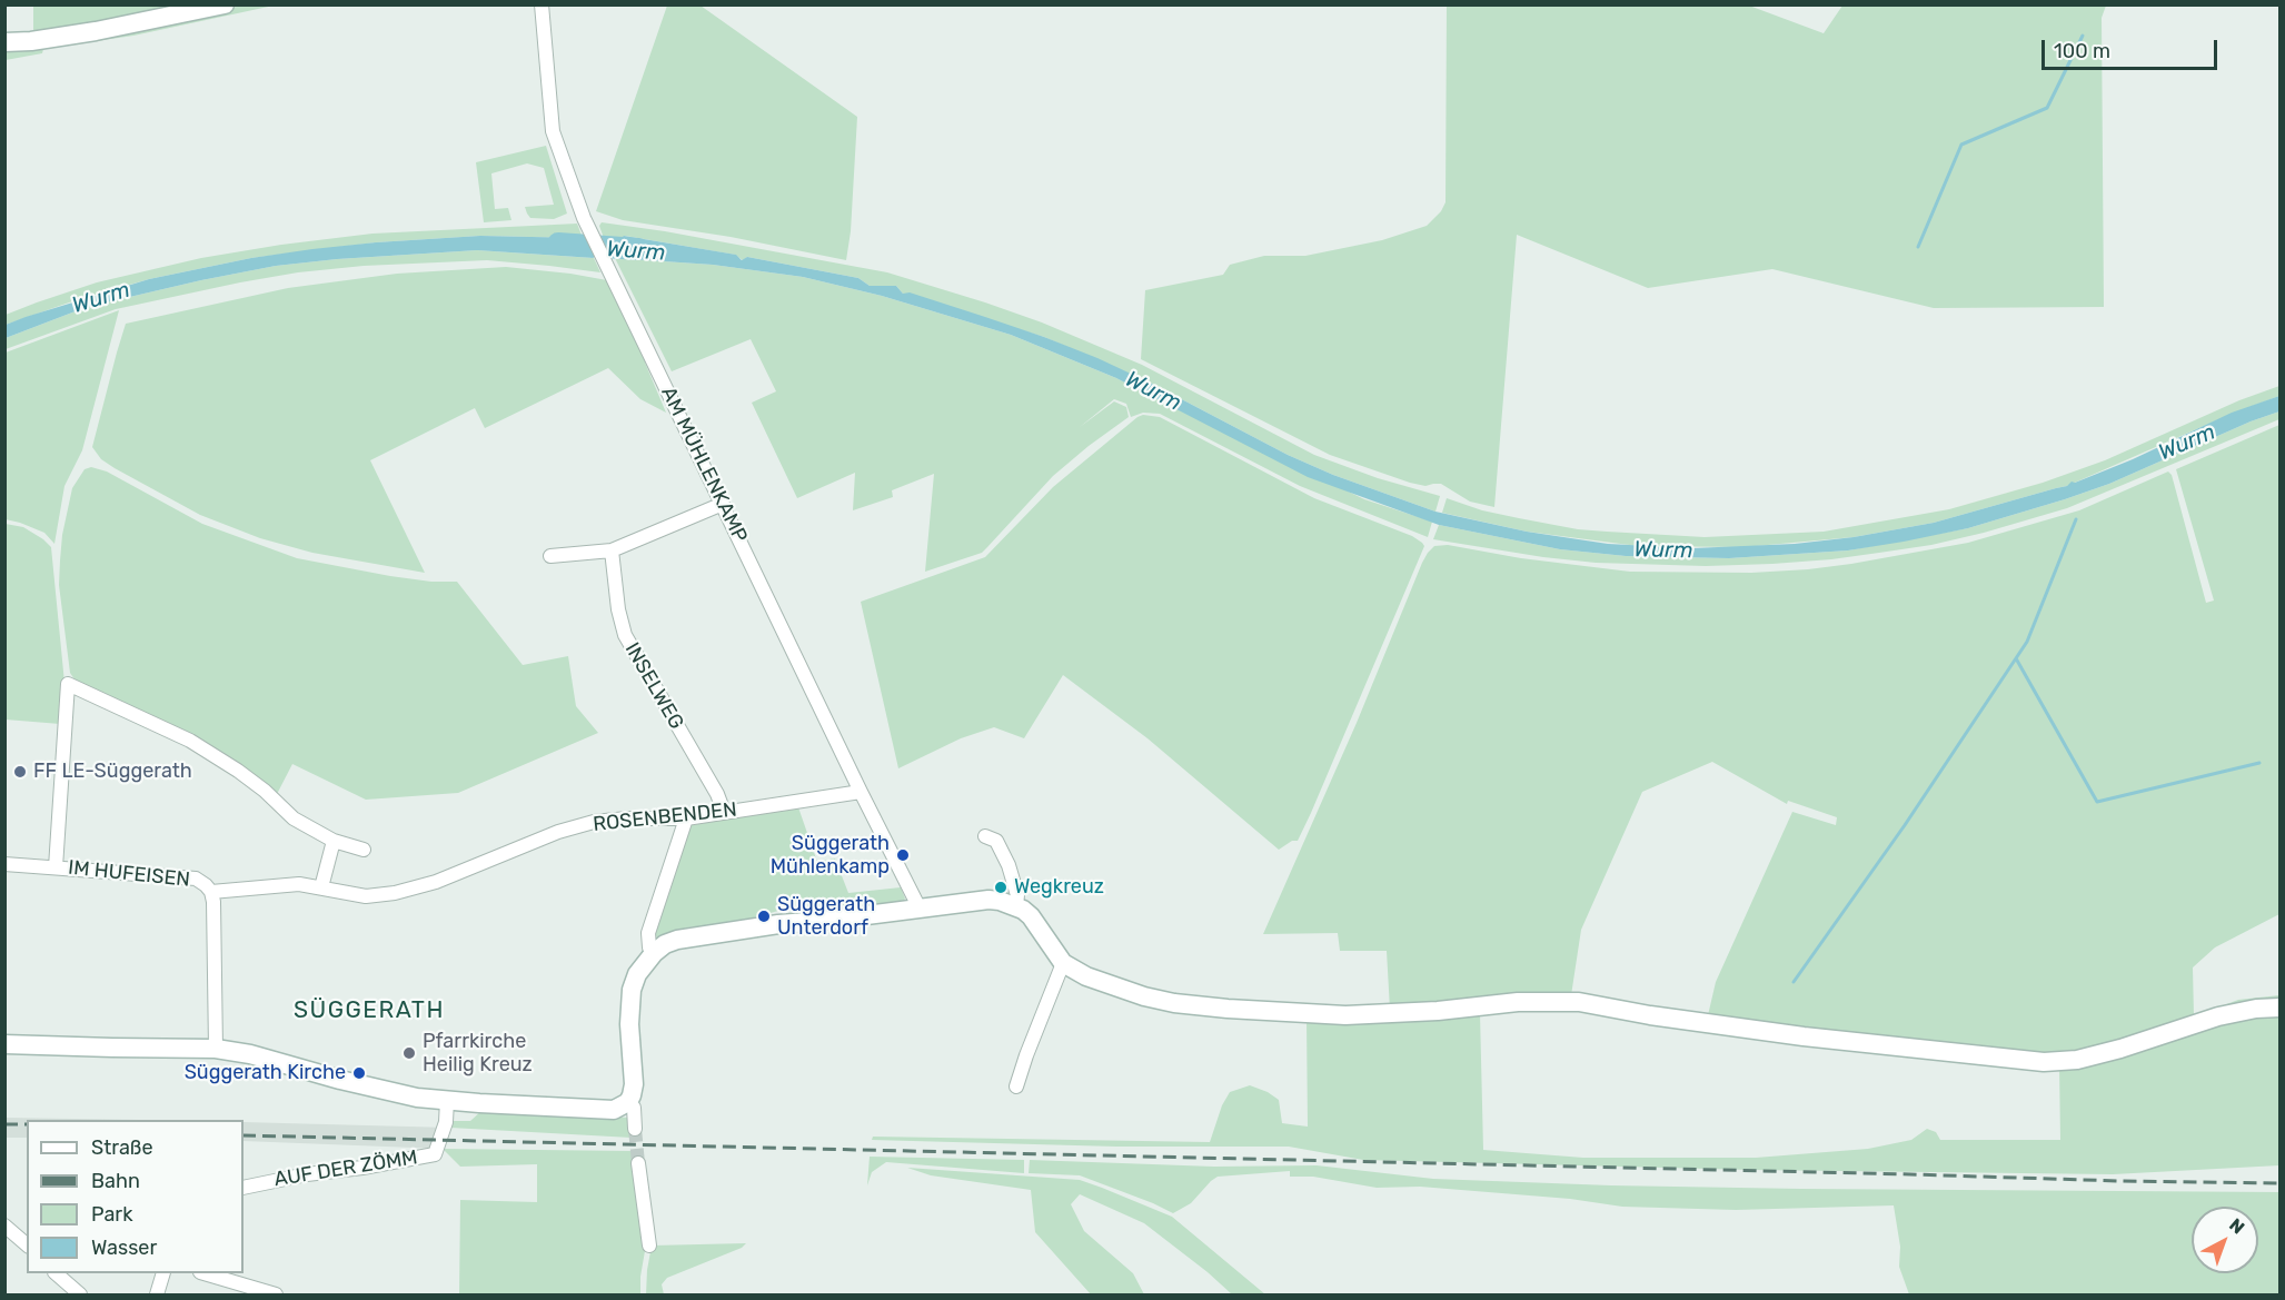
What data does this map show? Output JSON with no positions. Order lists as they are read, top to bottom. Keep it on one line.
{"streets":{"street":["AM MÜHLENKAMP","INSELWEG","ROSENBENDEN","IM HUFEISEN","AUF DER ZÖMM"]},"crossings":[["AM MÜHLENKAMP","ROSENBENDEN"],["INSELWEG","ROSENBENDEN"],["ROSENBENDEN","IM HUFEISEN"]],"districts":["SÜGGERATH"],"water":["Wurm"],"places":["FF LE-Süggerath","Süggerath Mühlenkamp","Wegkreuz","Süggerath Unterdorf","Pfarrkirche Heilig Kreuz","Süggerath Kirche"],"legend":["Straße","Bahn","Park","Wasser"],"scale_bar":"100 m","north":"top right"}
